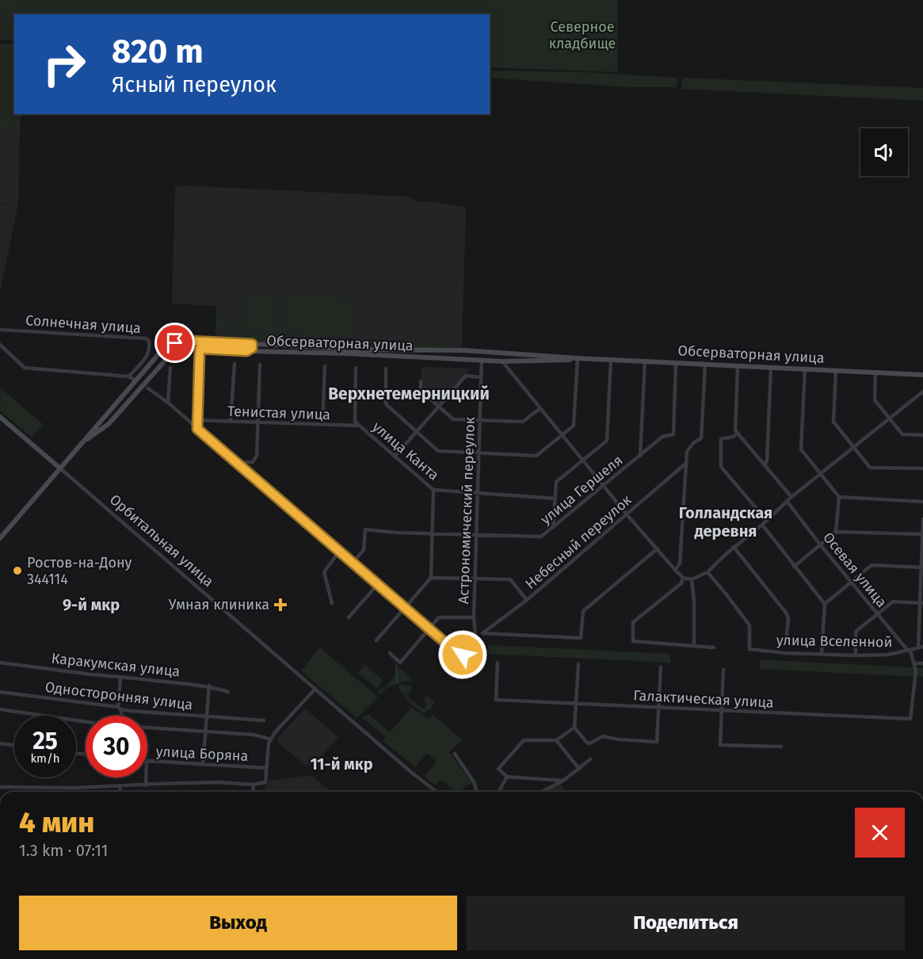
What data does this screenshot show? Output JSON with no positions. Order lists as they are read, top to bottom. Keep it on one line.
{"streets":{"main road":["Обсерваторная улица","Орбитальная улица"],"street":["Солнечная улица","Тенистая улица","улица Канта","улица Гершеля","Астрономический переулок","Небесный переулок","Осевая улица","улица Вселенной","Каракумская улица","Односторонняя улица","Галактическая улица","улица Боряна"]},"crossings":[["Обсерваторная улица","улица Гершеля"],["Обсерваторная улица","Астрономический переулок"],["Обсерваторная улица","Орбитальная улица"],["Тенистая улица","улица Канта"],["улица Канта","Астрономический переулок"],["улица Гершеля","Астрономический переулок"],["Осевая улица","улица Вселенной"]],"districts":["Верхнетемерницкий","Голландская деревня","9-й мкр","11-й мкр"],"parks":["Северное кладбище"],"places":{"other":["Ростов-на-Дону 344114"],"health":["Умная клиника"]},"page":{"turn":["820 m","Ясный переулок"],"speed":"25 km/h","limit":"30","heading":["4 мин","1.3 km · 07:11"],"buttons":["Выход","Поделиться"]}}
